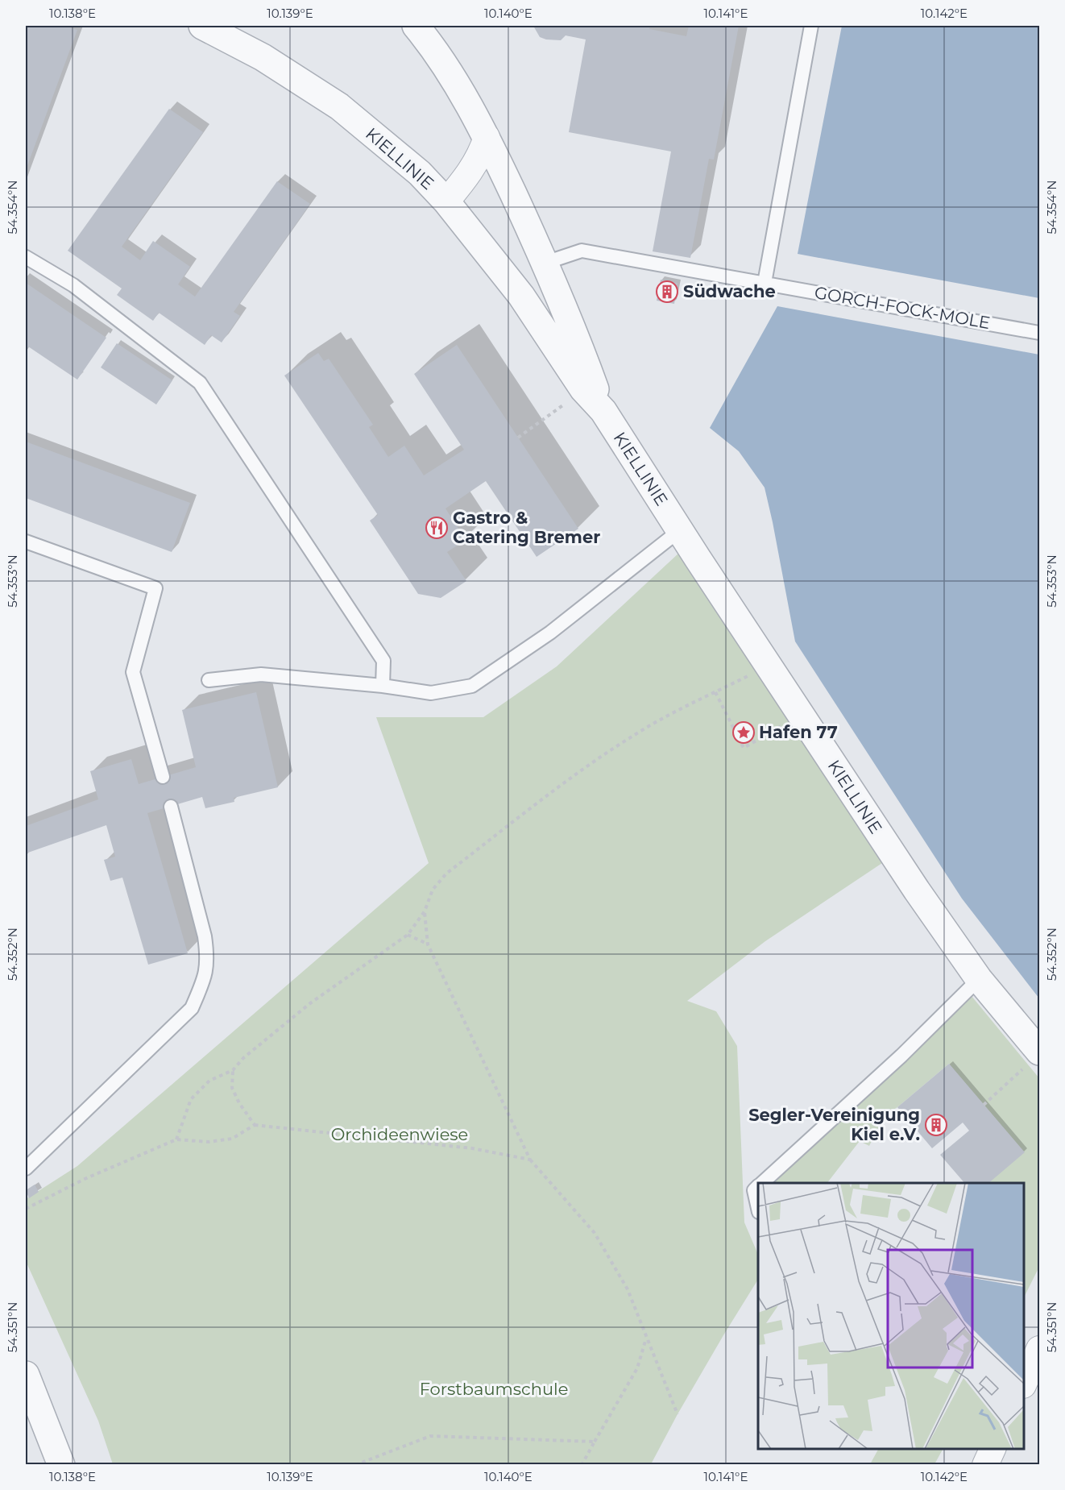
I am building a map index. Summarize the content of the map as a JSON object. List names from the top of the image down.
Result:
{
  "streets": {
    "street": ["KIELLINIE"],
    "lane": ["GORCH-FOCK-MOLE"]
  },
  "crossings": [
    ["KIELLINIE", "GORCH-FOCK-MOLE"]
  ],
  "parks": ["Orchideenwiese", "Forstbaumschule"],
  "places": {
    "building": ["Südwache", "Segler-Vereinigung Kiel e.V."],
    "restaurant": ["Gastro & Catering Bremer"],
    "place": ["Hafen 77"]
  },
  "coordinates": [
    "10.138°E",
    "10.139°E",
    "10.140°E",
    "10.141°E",
    "10.142°E",
    "54.354°N",
    "54.353°N",
    "54.352°N",
    "54.351°N"
  ]
}
